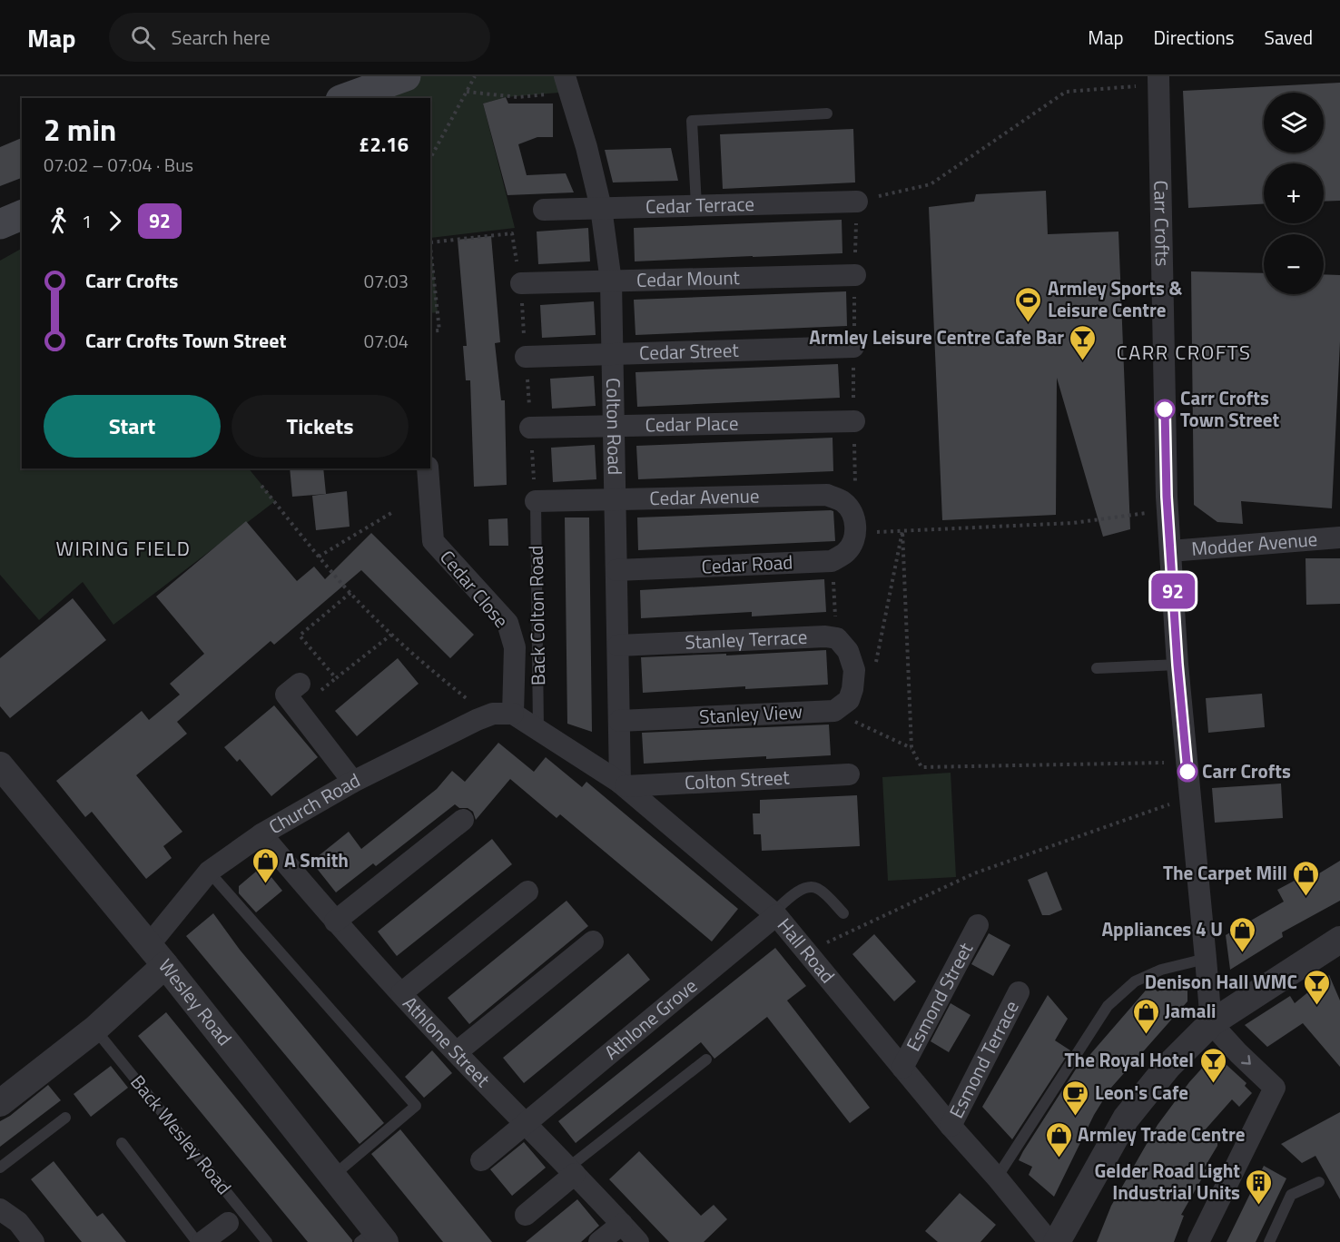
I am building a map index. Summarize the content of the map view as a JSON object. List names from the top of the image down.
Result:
{
  "streets": {
    "street": [
      "Cedar Terrace",
      "Carr Crofts",
      "Cedar Mount",
      "Cedar Street",
      "Cedar Place",
      "Colton Road",
      "Cedar Avenue",
      "Modder Avenue",
      "Cedar Road",
      "Cedar Close",
      "Stanley Terrace",
      "Stanley View",
      "Colton Street",
      "Church Road",
      "Hall Road",
      "Esmond Street",
      "Wesley Road",
      "Athlone Grove",
      "Athlone Street",
      "Esmond Terrace"
    ],
    "lane": ["Back Colton Road", "Back Wesley Road"]
  },
  "crossings": [
    ["Cedar Terrace", "Colton Road"],
    ["Carr Crofts", "Modder Avenue"],
    ["Cedar Mount", "Colton Road"],
    ["Cedar Street", "Colton Road"],
    ["Cedar Place", "Colton Road"],
    ["Colton Road", "Cedar Avenue"],
    ["Colton Road", "Cedar Road"],
    ["Colton Road", "Stanley Terrace"],
    ["Colton Road", "Stanley View"],
    ["Colton Road", "Colton Street"],
    ["Colton Road", "Hall Road"],
    ["Cedar Avenue", "Back Colton Road"],
    ["Cedar Close", "Church Road"],
    ["Cedar Close", "Hall Road"],
    ["Back Colton Road", "Hall Road"],
    ["Colton Street", "Hall Road"],
    ["Church Road", "Hall Road"],
    ["Church Road", "Wesley Road"],
    ["Church Road", "Athlone Street"],
    ["Church Road", "Back Wesley Road"],
    ["Hall Road", "Esmond Street"],
    ["Hall Road", "Athlone Grove"],
    ["Hall Road", "Esmond Terrace"],
    ["Athlone Grove", "Athlone Street"]
  ],
  "districts": ["CARR CROFTS", "WIRING FIELD"],
  "places": {
    "sports": ["Armley Sports & Leisure Centre"],
    "bar": ["Armley Leisure Centre Cafe Bar", "Denison Hall WMC", "The Royal Hotel"],
    "other": ["Carr Crofts Town Street", "Carr Crofts"],
    "shop": [
      "A Smith",
      "The Carpet Mill",
      "Appliances 4 U",
      "Jamali",
      "Armley Trade Centre"
    ],
    "cafe": ["Leon's Cafe"],
    "building": ["Gelder Road Light Industrial Units"]
  },
  "lines": ["bus line 92"],
  "page": {
    "header": "Map",
    "search": "Search here",
    "nav": ["Map", "Directions", "Saved"],
    "on_map": "92",
    "map_buttons": ["+", "−"],
    "heading": ["2 min", "07:02 – 07:04 · Bus", "£2.16"],
    "legs": ["1", "92"],
    "list": [
      {
        "name": "Carr Crofts",
        "value": "07:03"
      },
      {
        "name": "Carr Crofts Town Street",
        "value": "07:04"
      }
    ],
    "buttons": ["Start", "Tickets"]
  }
}
